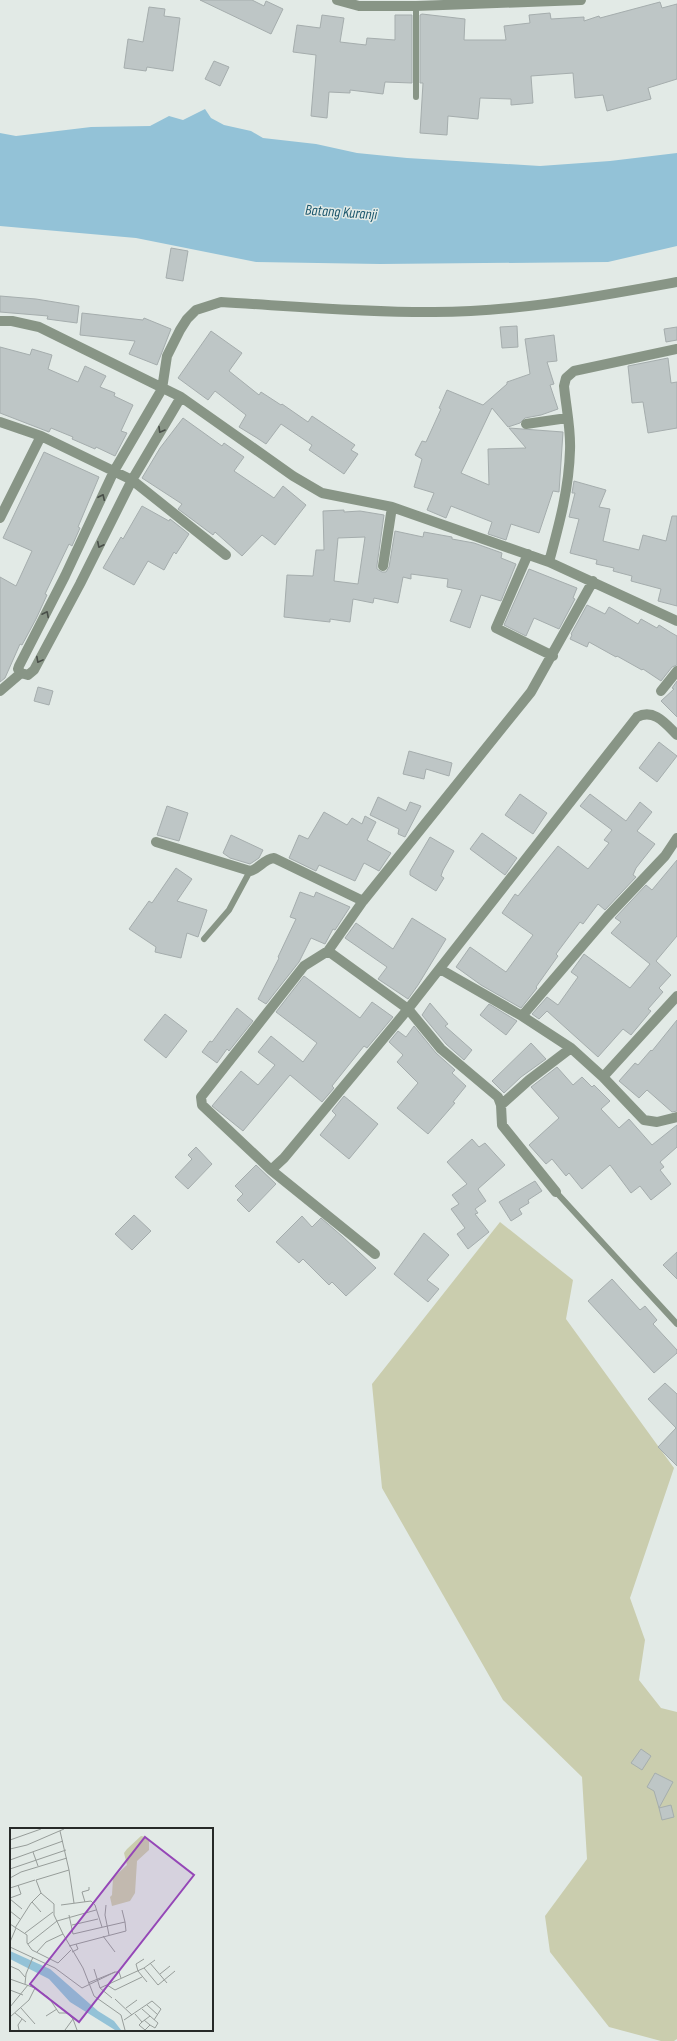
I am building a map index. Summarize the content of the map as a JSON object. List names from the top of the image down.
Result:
{
  "water": ["Batang Kuranji"]
}
